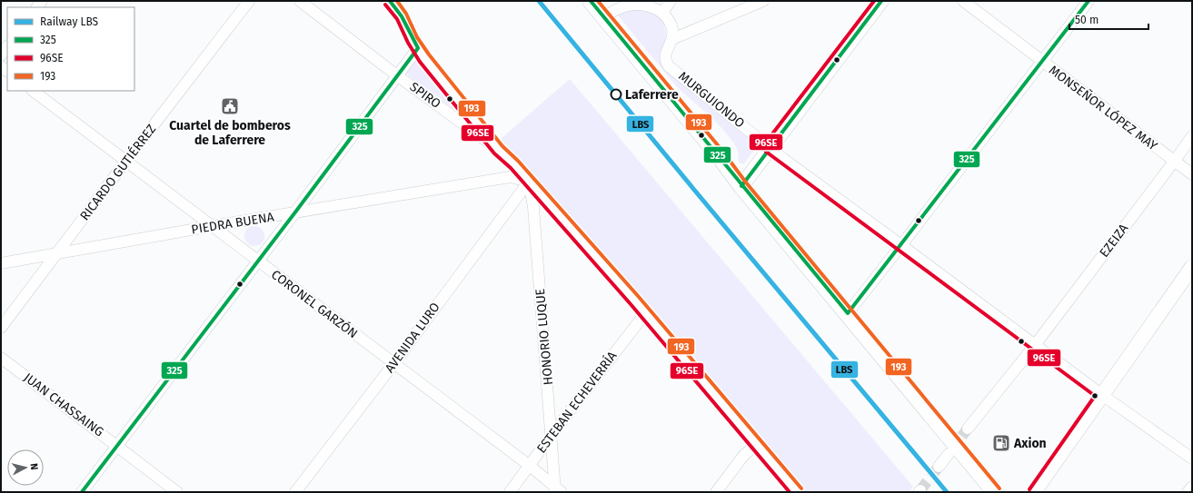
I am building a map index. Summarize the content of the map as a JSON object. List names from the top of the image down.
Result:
{
  "streets": {
    "street": [
      "SPIRO",
      "MURGUIONDO",
      "MONSEÑOR LÓPEZ MAY",
      "RICARDO GUTIÉRREZ",
      "PIEDRA BUENA",
      "EZEIZA",
      "CORONEL GARZÓN",
      "HONORIO LUQUE",
      "AVENIDA LURO",
      "ESTEBAN ECHEVERRÍA",
      "JUAN CHASSAING"
    ]
  },
  "crossings": [
    ["MURGUIONDO", "EZEIZA"],
    ["MONSEÑOR LÓPEZ MAY", "EZEIZA"],
    ["RICARDO GUTIÉRREZ", "PIEDRA BUENA"],
    ["RICARDO GUTIÉRREZ", "CORONEL GARZÓN"],
    ["PIEDRA BUENA", "CORONEL GARZÓN"],
    ["PIEDRA BUENA", "HONORIO LUQUE"],
    ["PIEDRA BUENA", "AVENIDA LURO"],
    ["CORONEL GARZÓN", "HONORIO LUQUE"],
    ["CORONEL GARZÓN", "AVENIDA LURO"],
    ["CORONEL GARZÓN", "ESTEBAN ECHEVERRÍA"],
    ["HONORIO LUQUE", "AVENIDA LURO"],
    ["HONORIO LUQUE", "ESTEBAN ECHEVERRÍA"]
  ],
  "places": {
    "other": ["Laferrere"],
    "public building": ["Cuartel de bomberos de Laferrere"],
    "fuel station": ["Axion"]
  },
  "lines": [
    "rail line LBS",
    "transit line 325",
    "transit line 96SE",
    "transit line 193"
  ],
  "legend": [
    "Railway LBS",
    "325",
    "96SE",
    "193"
  ],
  "scale_bar": "50 m",
  "north": "right"
}
